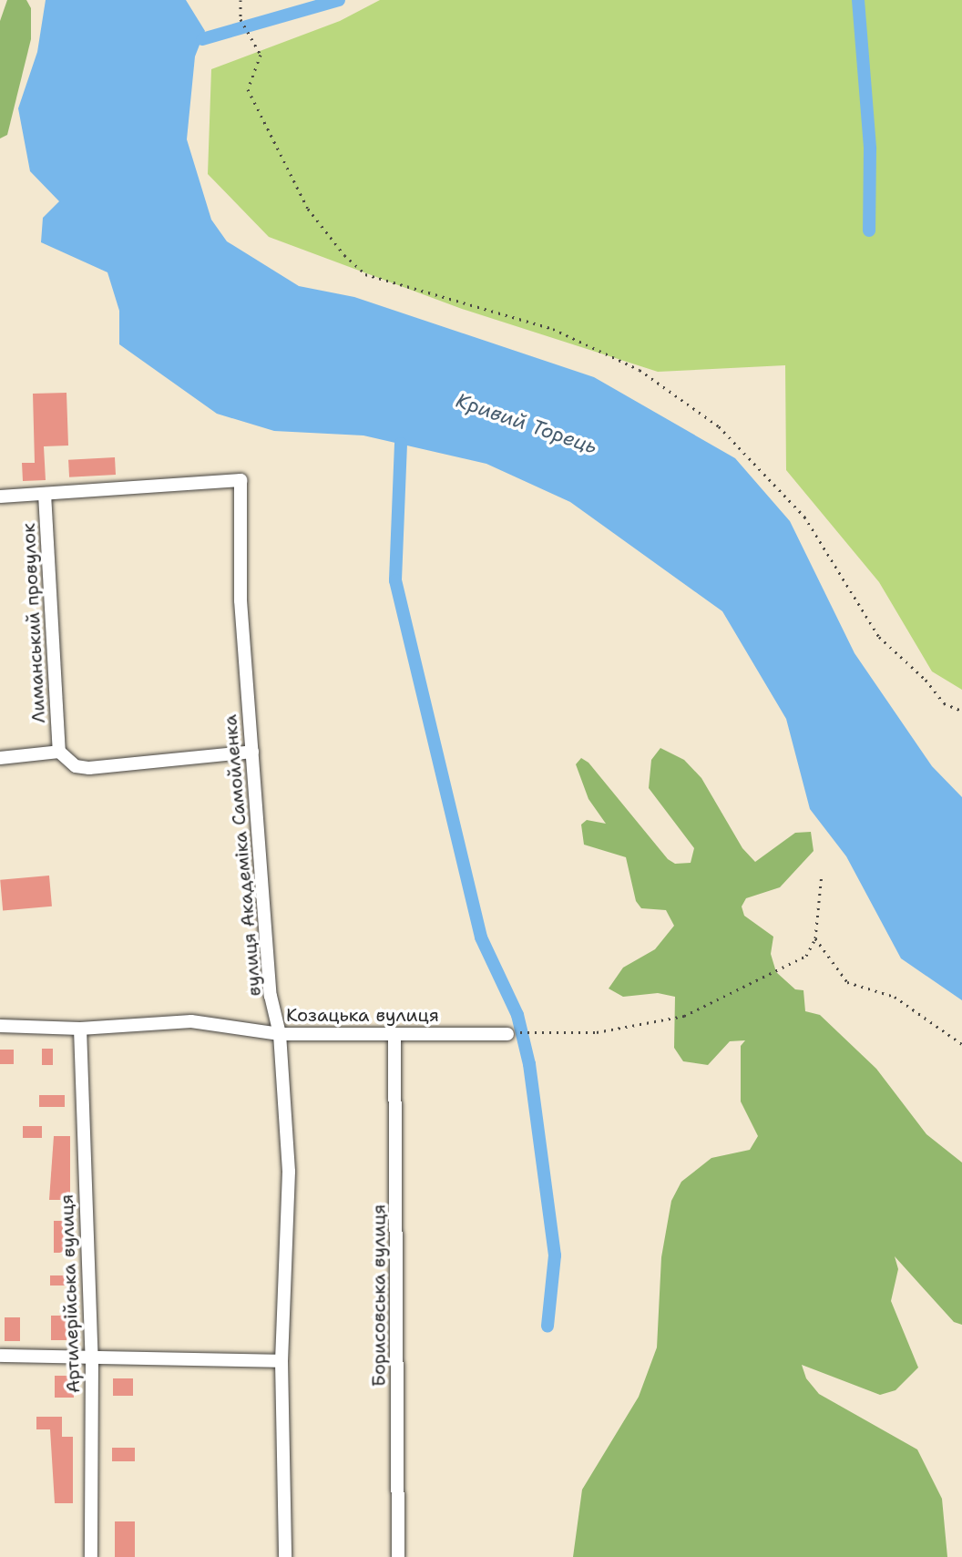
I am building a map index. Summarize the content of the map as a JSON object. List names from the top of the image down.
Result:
{
  "streets": {
    "street": [
      "Лиманський провулок",
      "вулиця Академіка Самойленка",
      "Козацька вулиця",
      "Артилерійська вулиця",
      "Борисовська вулиця"
    ]
  },
  "crossings": [
    ["Лиманський провулок", "вулиця Академіка Самойленка"],
    ["вулиця Академіка Самойленка", "Козацька вулиця"],
    ["Козацька вулиця", "Артилерійська вулиця"],
    ["Козацька вулиця", "Борисовська вулиця"]
  ],
  "water": ["Кривий Торець"]
}
